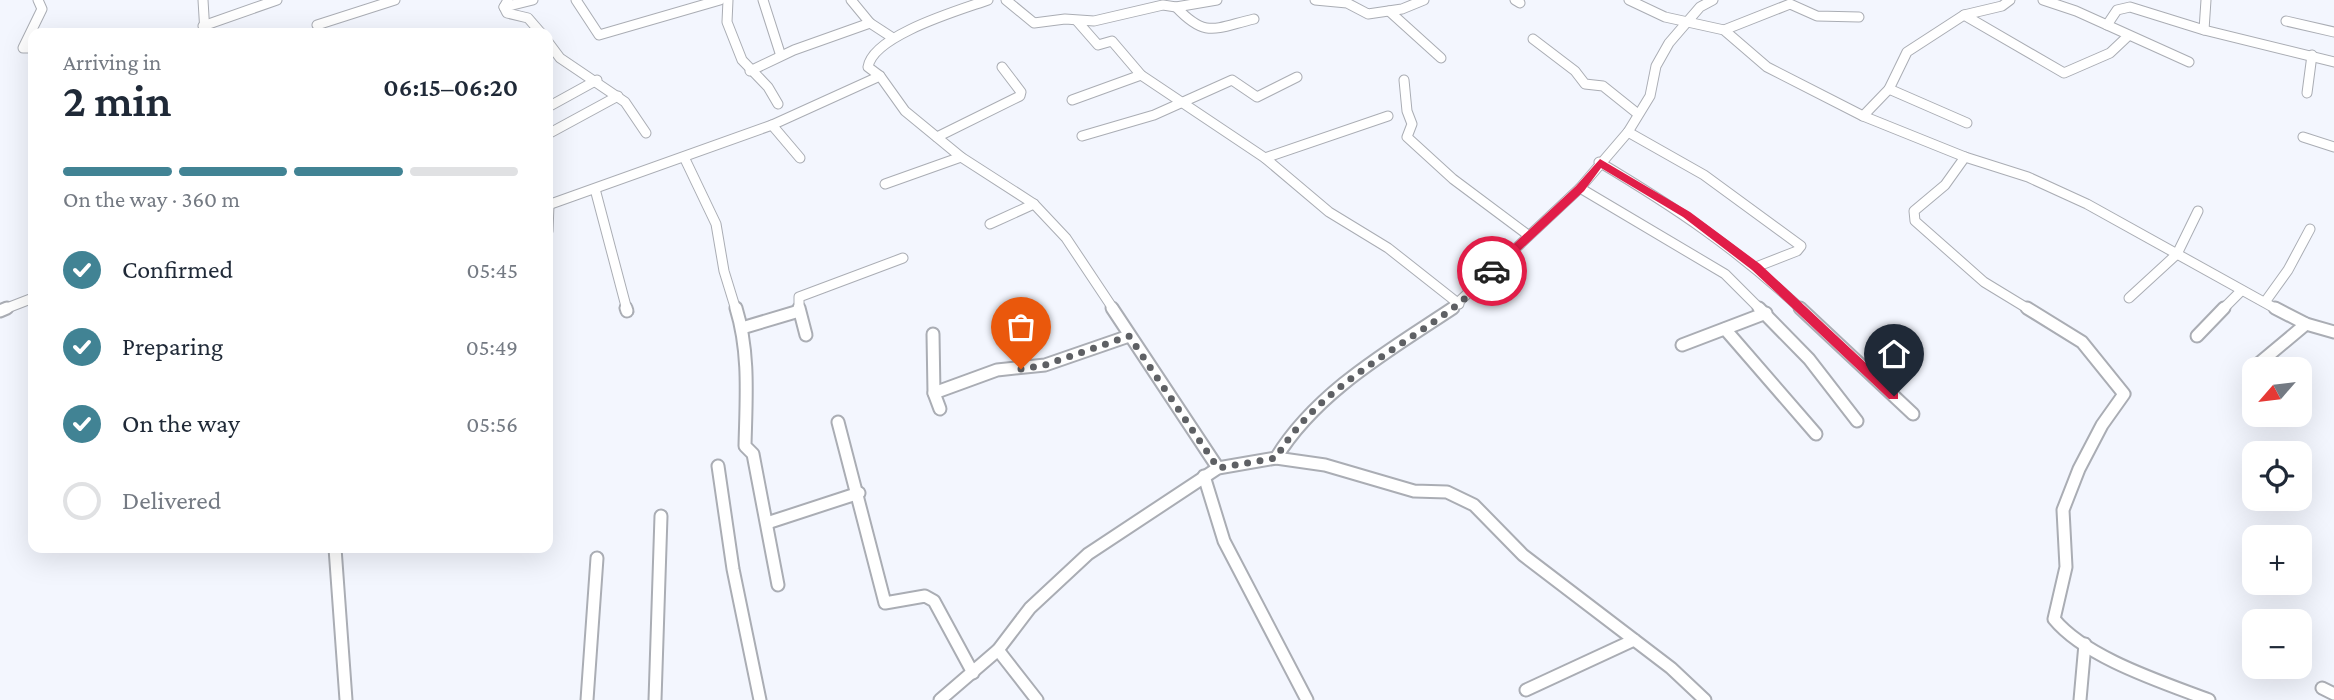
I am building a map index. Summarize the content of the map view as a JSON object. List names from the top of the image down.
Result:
{
  "north": "bottom left",
  "page": {
    "heading": ["2 min", "Arriving in", "06:15–06:20"],
    "bar": "On the way · 360 m",
    "list": [
      ["Confirmed", "05:45"],
      ["Preparing", "05:49"],
      ["On the way", "05:56"],
      "Delivered"
    ],
    "map_buttons": ["+", "−"]
  }
}
